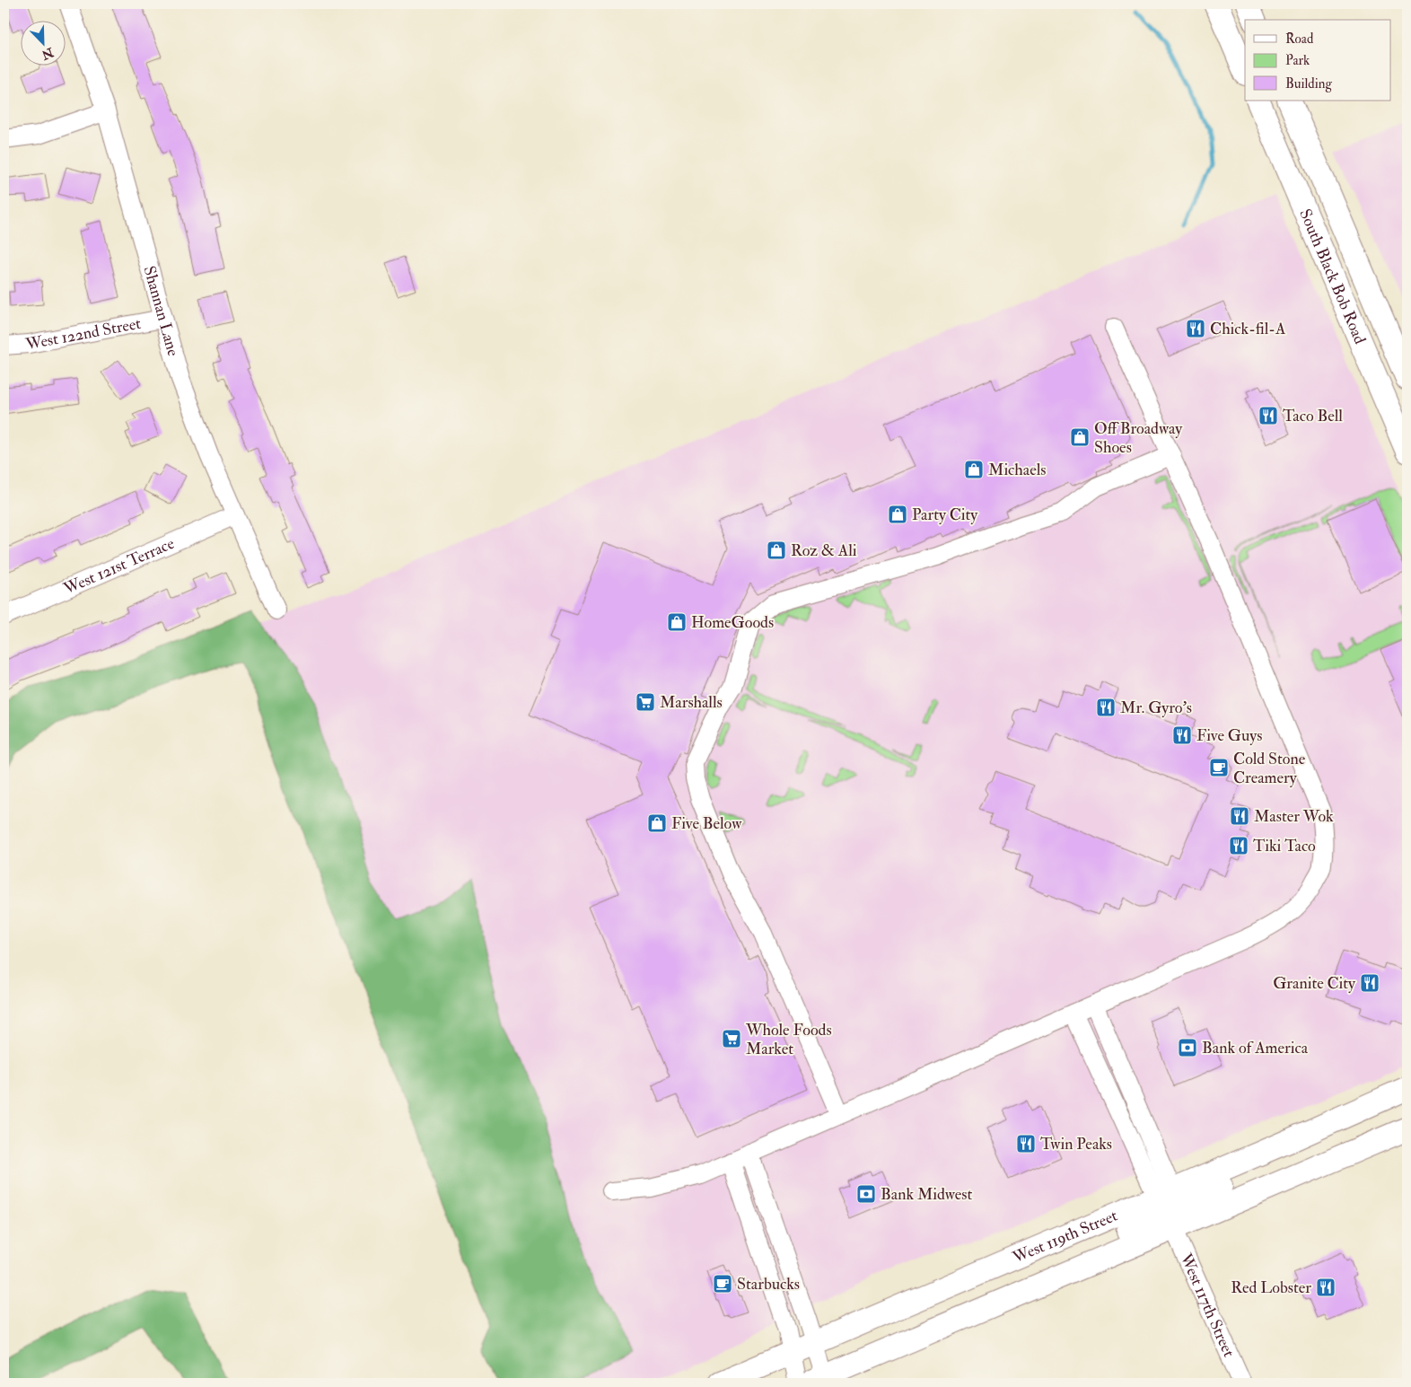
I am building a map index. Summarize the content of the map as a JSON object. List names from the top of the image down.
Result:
{
  "streets": {
    "main road": ["South Black Bob Road", "West 119th Street"],
    "street": [
      "Shannan Lane",
      "West 122nd Street",
      "West 121st Terrace",
      "West 117th Street"
    ]
  },
  "crossings": [
    ["Shannan Lane", "West 122nd Street"],
    ["Shannan Lane", "West 121st Terrace"],
    ["West 119th Street", "West 117th Street"]
  ],
  "places": {
    "restaurant": [
      "Chick-fil-A",
      "Taco Bell",
      "Mr. Gyro's",
      "Five Guys",
      "Master Wok",
      "Tiki Taco",
      "Granite City",
      "Twin Peaks",
      "Red Lobster"
    ],
    "shop": [
      "Off Broadway Shoes",
      "Michaels",
      "Party City",
      "Roz & Ali",
      "HomeGoods",
      "Five Below"
    ],
    "supermarket": ["Marshalls", "Whole Foods Market"],
    "cafe": ["Cold Stone Creamery", "Starbucks"],
    "bank": ["Bank of America", "Bank Midwest"]
  },
  "legend": ["Road", "Park", "Building"],
  "north": "bottom right"
}
